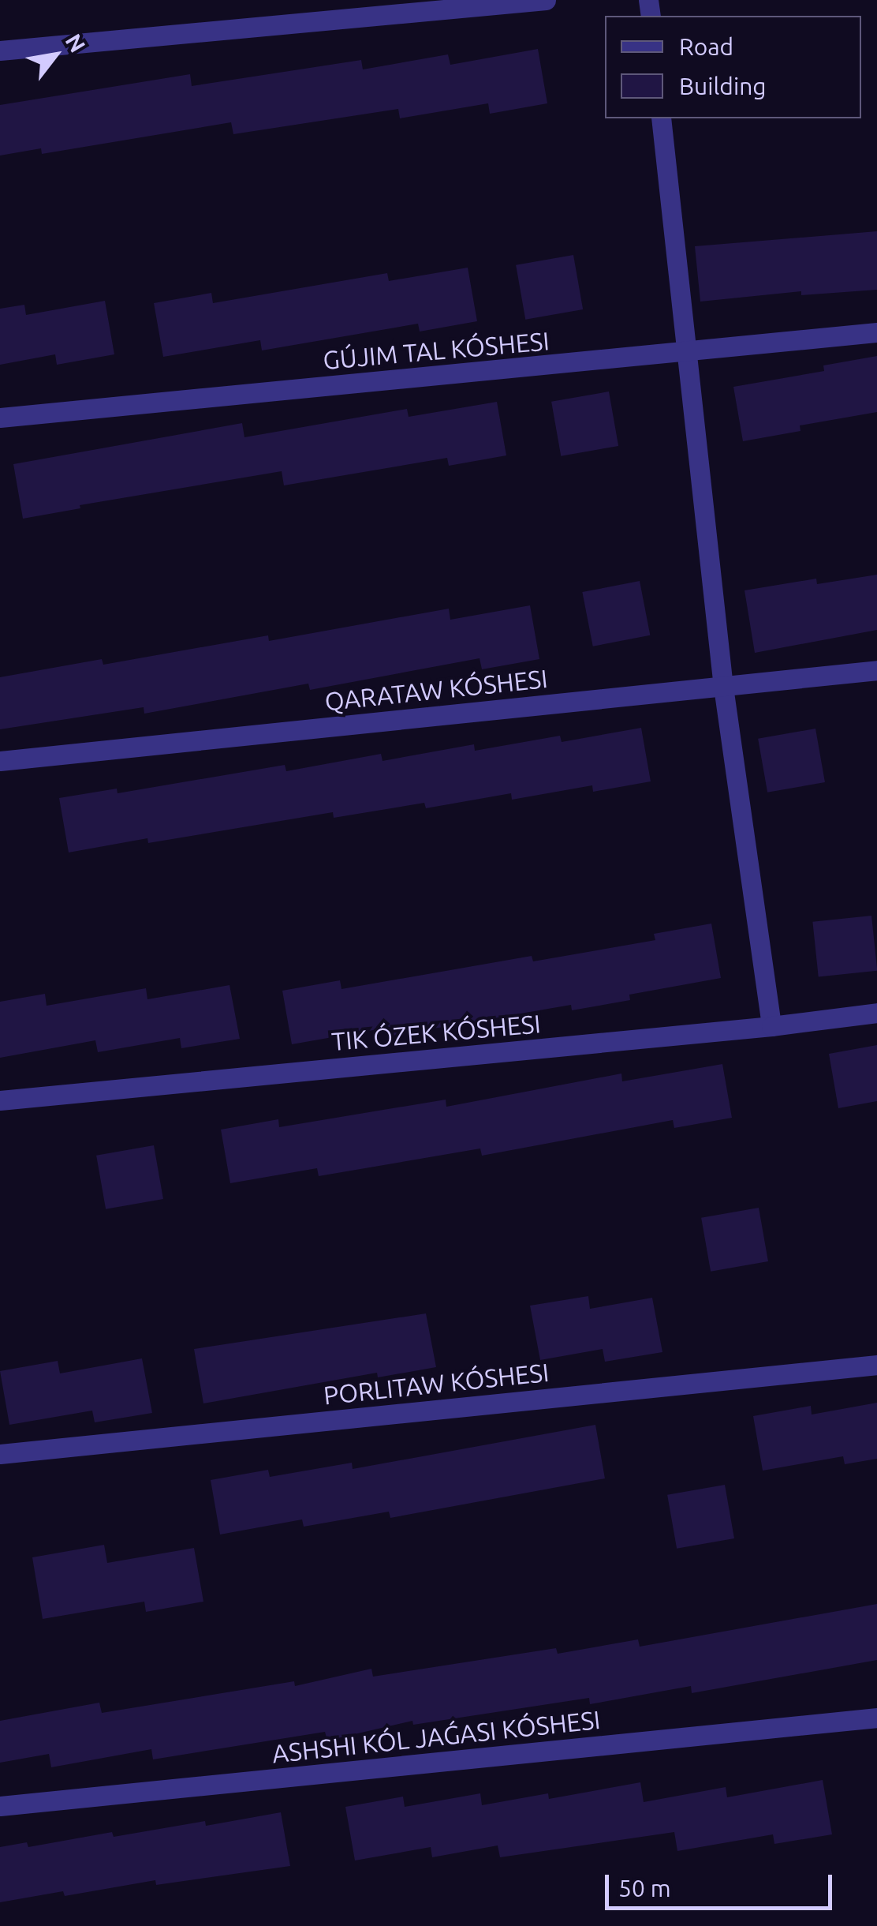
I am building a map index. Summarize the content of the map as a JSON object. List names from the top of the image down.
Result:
{
  "streets": {
    "street": ["GÚJIM TAL KÓSHESI", "QARATAW KÓSHESI", "TIK ÓZEK KÓSHESI"]
  },
  "legend": ["Road", "Building"],
  "scale_bar": "50 m",
  "north": "top right"
}
